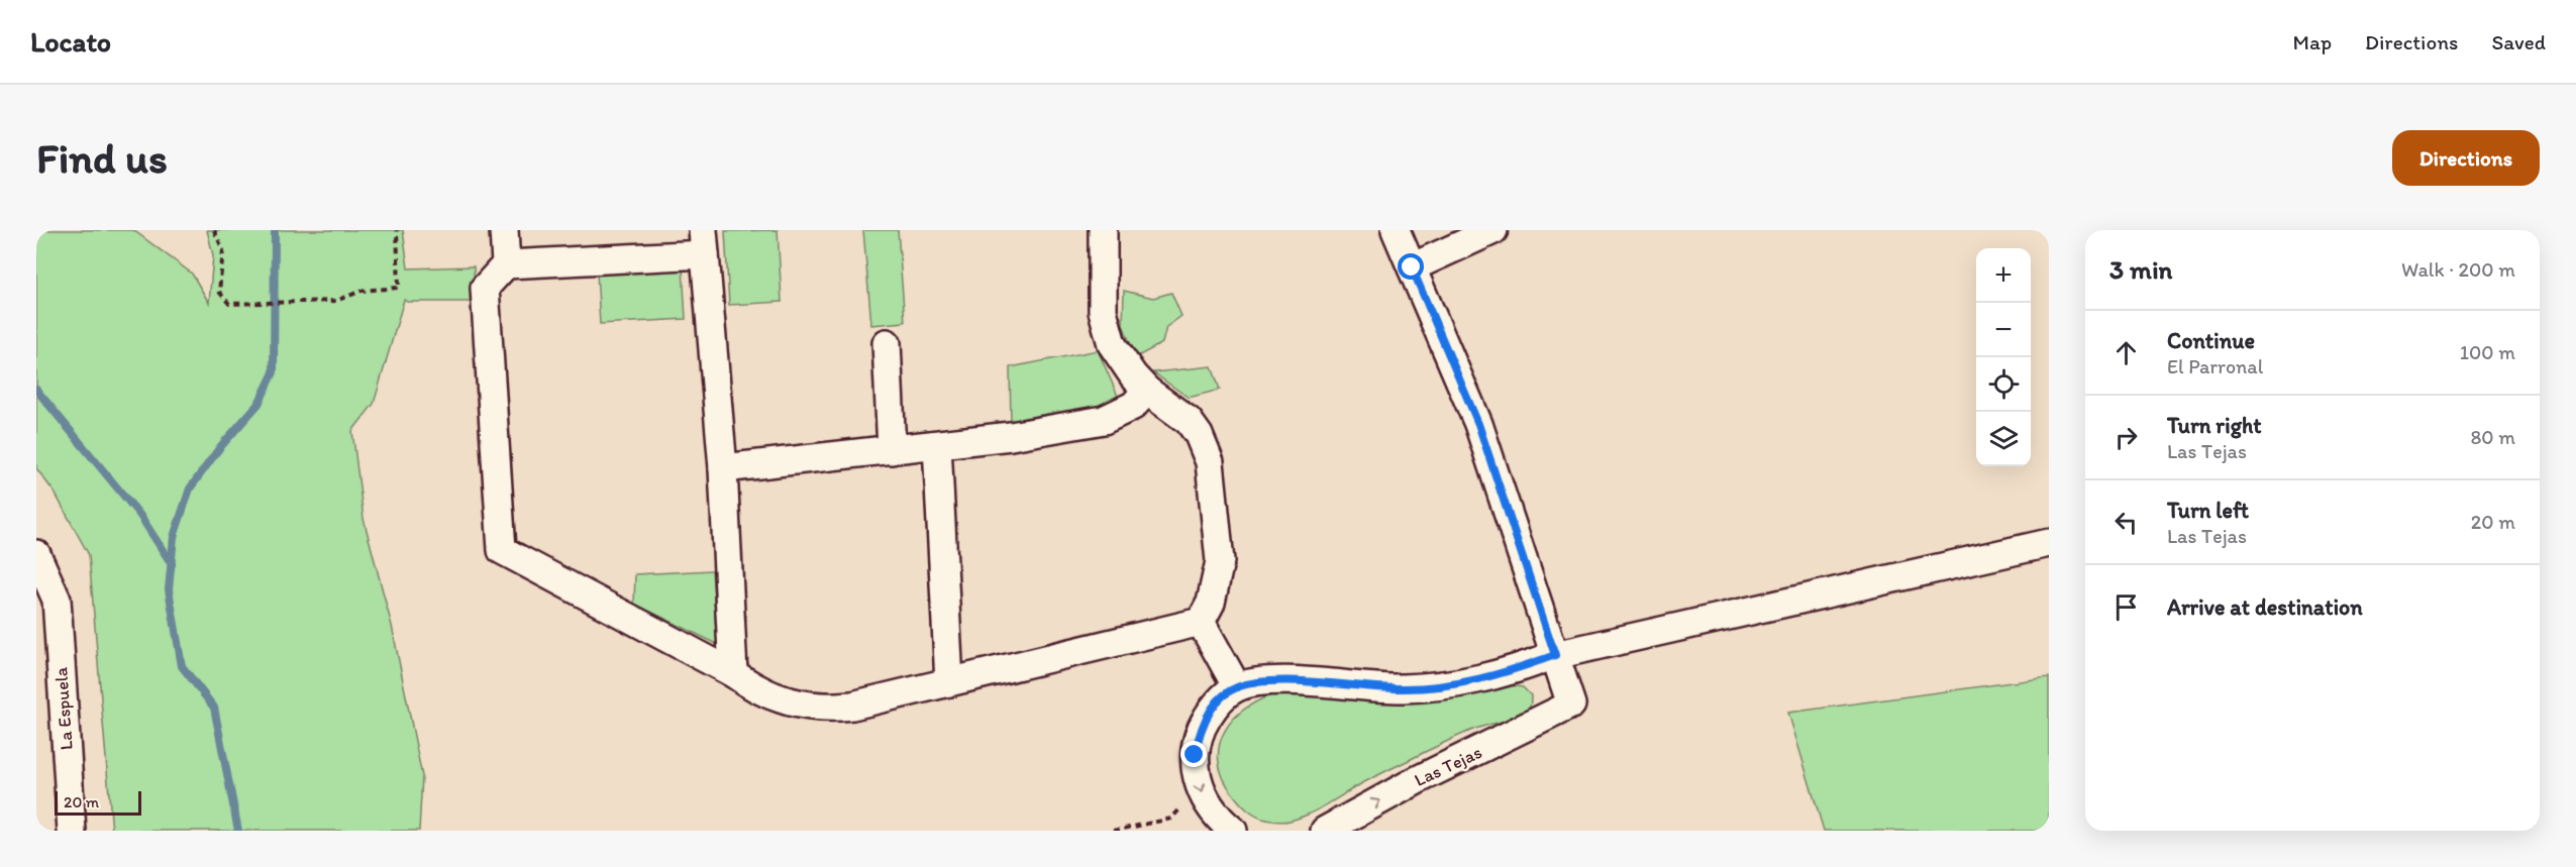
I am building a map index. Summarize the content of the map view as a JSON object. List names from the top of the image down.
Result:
{
  "streets": {
    "street": ["La Espuela", "Las Tejas"]
  },
  "scale_bar": "20 m",
  "page": {
    "header": "Locato",
    "nav": ["Map", "Directions", "Saved"],
    "buttons": "Directions",
    "title": "Find us",
    "heading": ["3 min", "Walk · 200 m"],
    "map_buttons": ["+", "−"],
    "list": [
      ["Continue", "El Parronal", "100 m"],
      ["Turn right", "Las Tejas", "80 m"],
      ["Turn left", "Las Tejas", "20 m"],
      "Arrive at destination"
    ],
    "scale": "20 m"
  }
}
